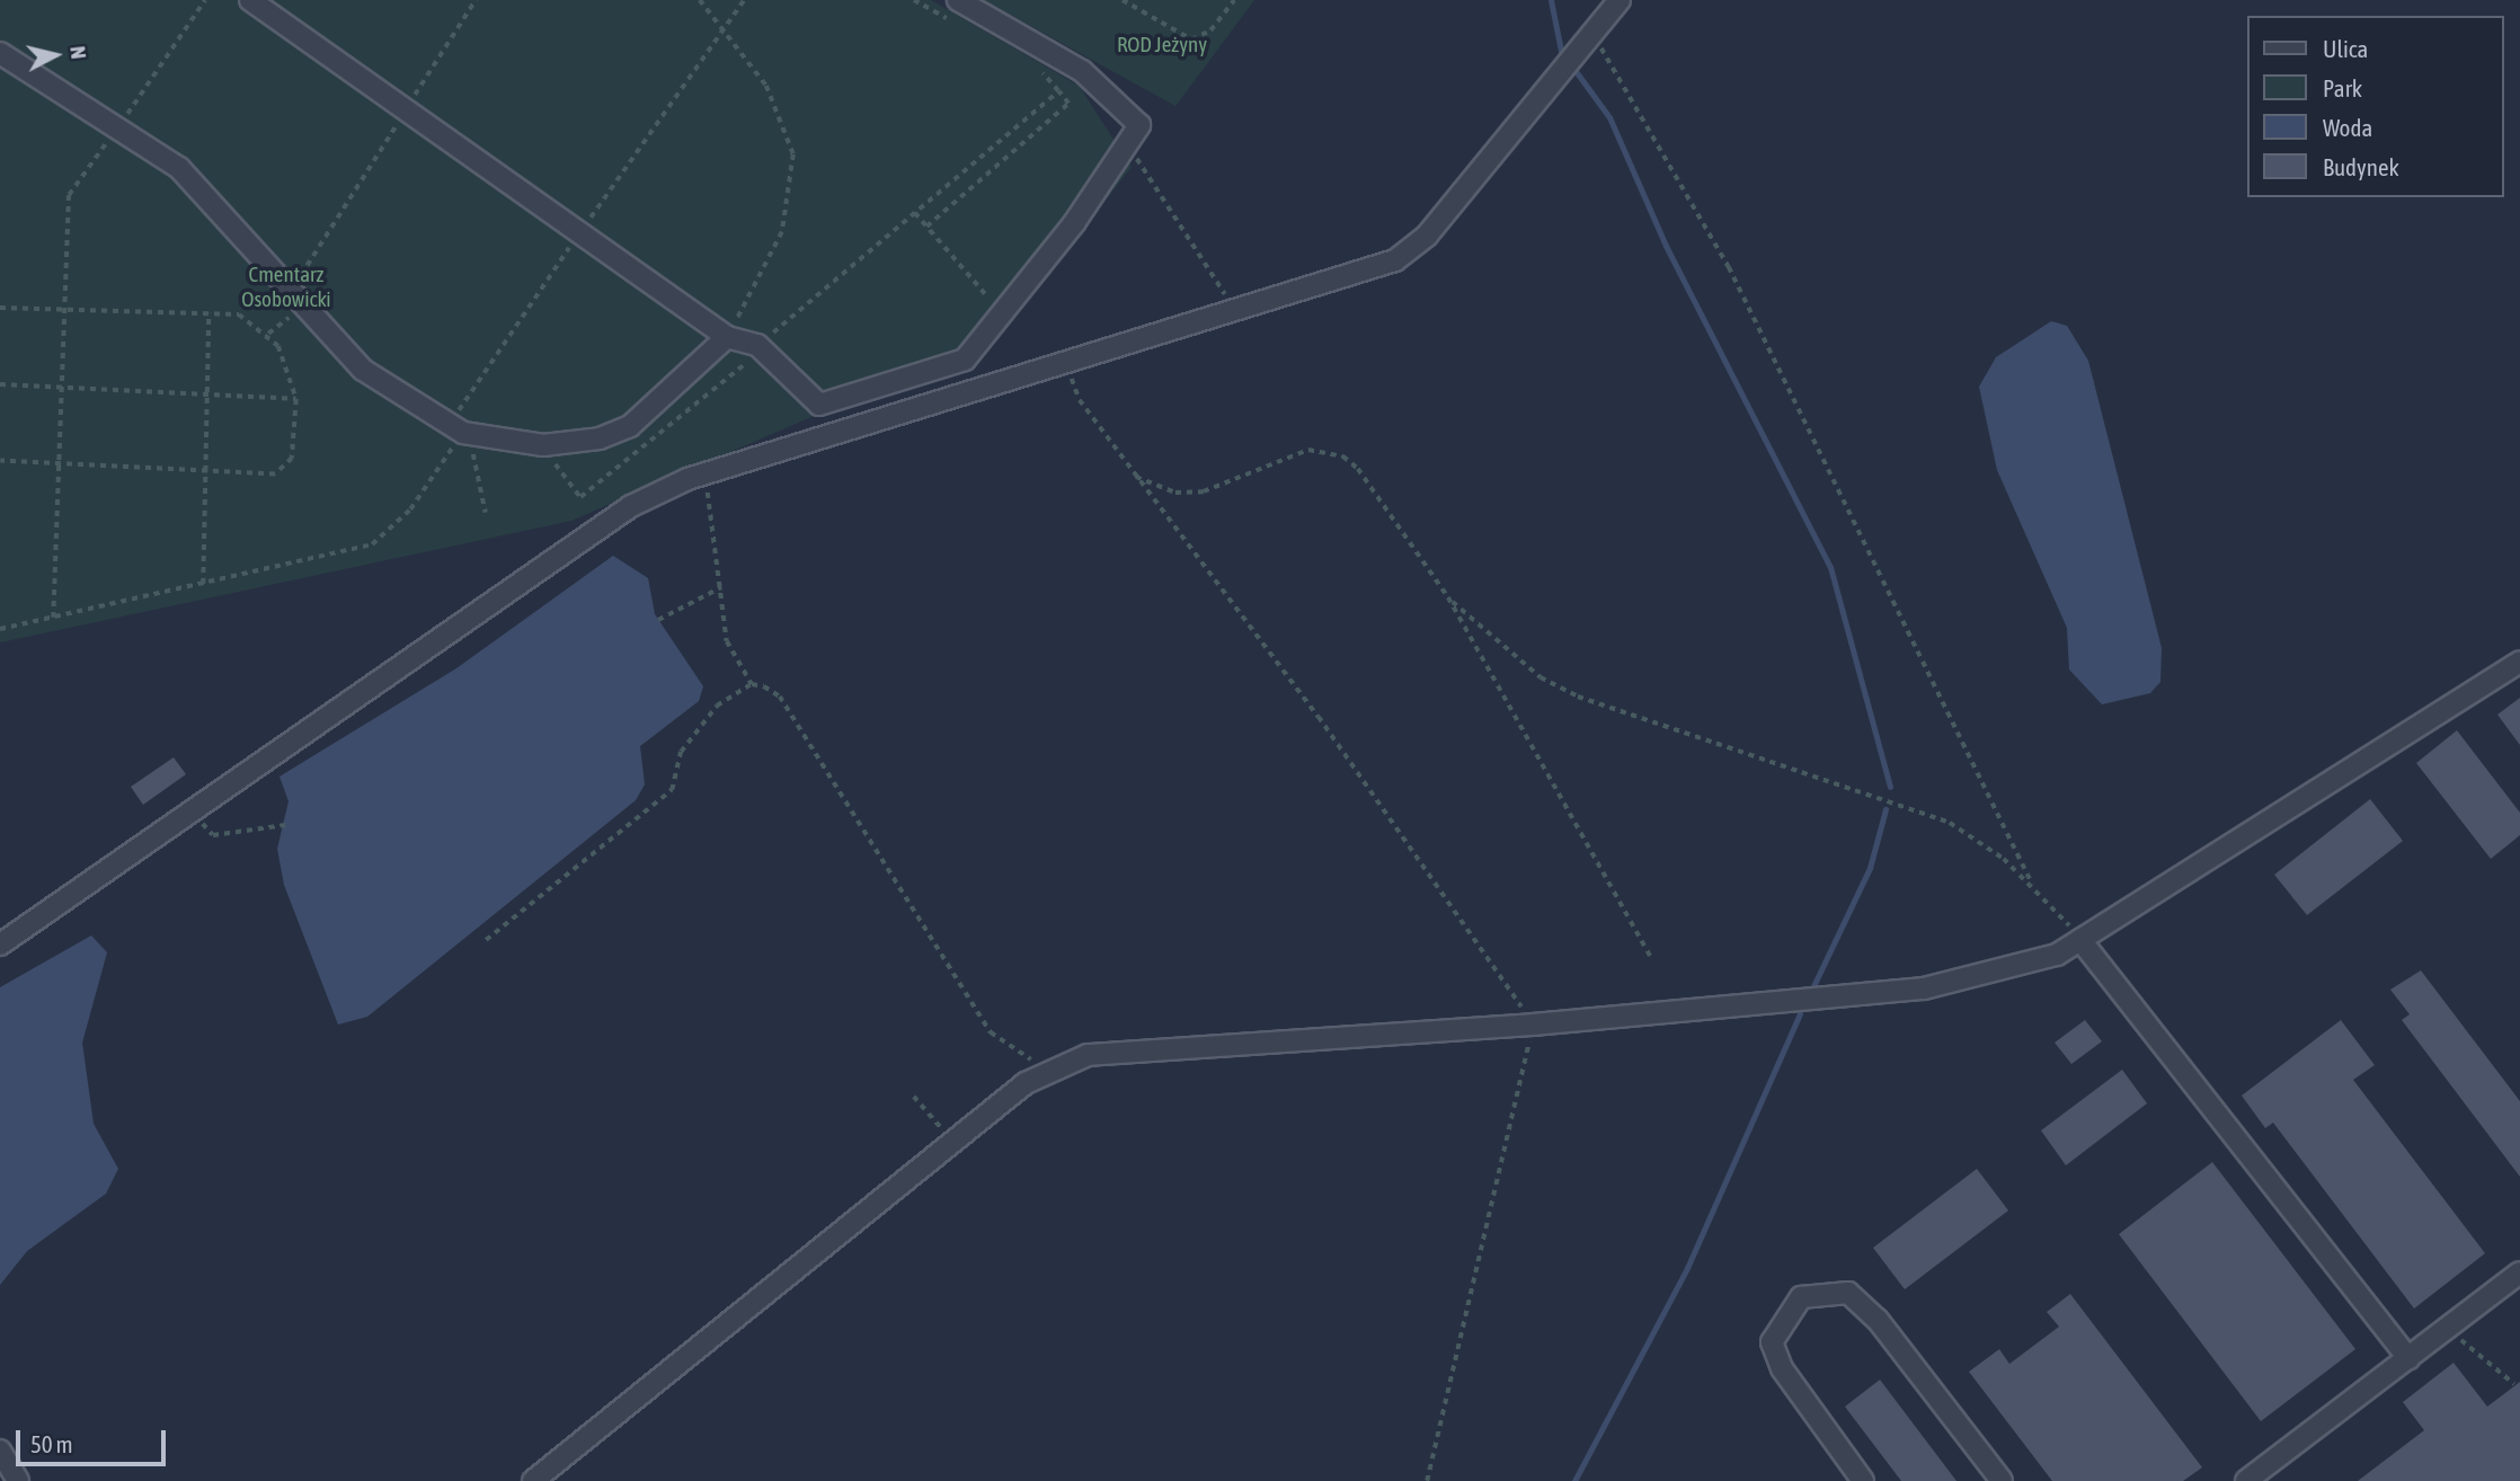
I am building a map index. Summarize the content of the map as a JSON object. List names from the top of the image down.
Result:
{
  "parks": ["ROD Jeżyny", "Cmentarz Osobowicki"],
  "legend": [
    "Ulica",
    "Park",
    "Woda",
    "Budynek"
  ],
  "scale_bar": "50 m",
  "north": "right"
}
